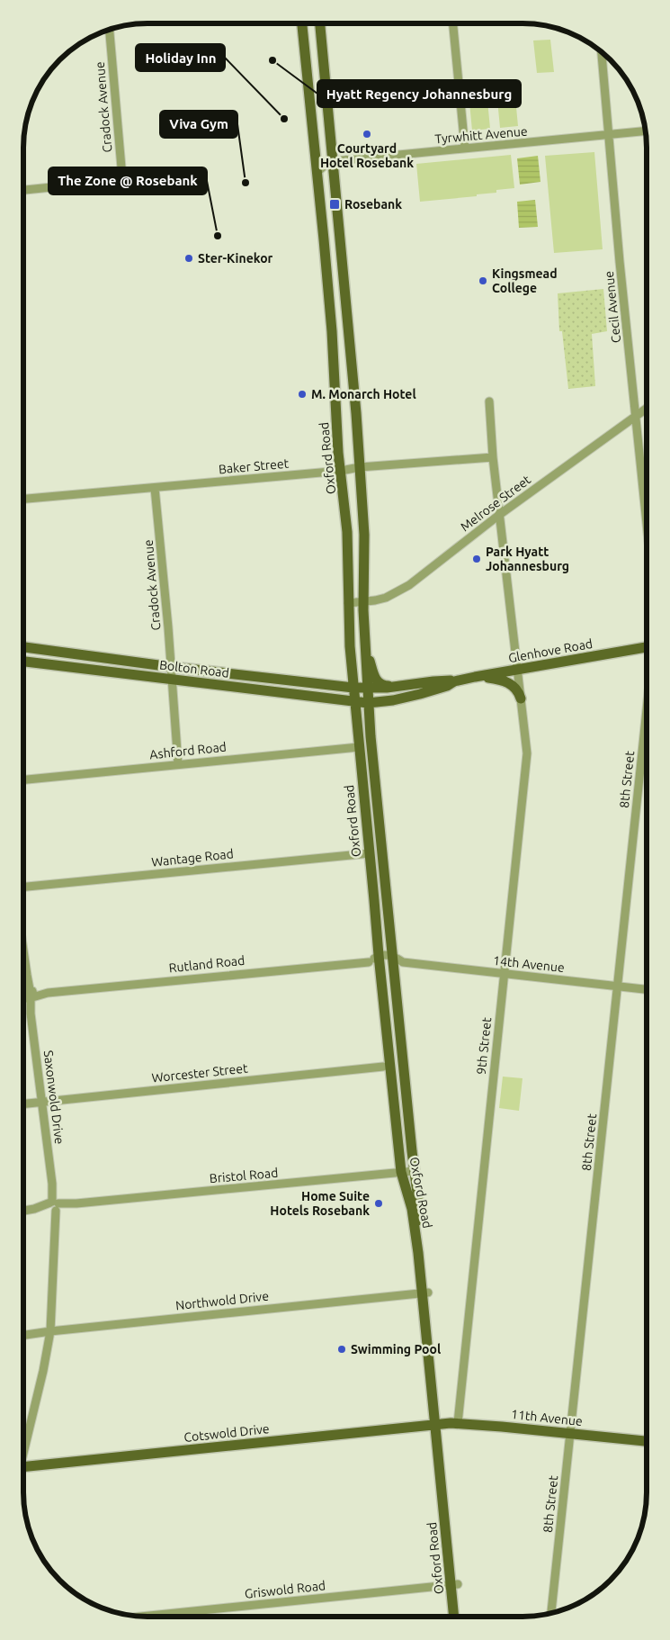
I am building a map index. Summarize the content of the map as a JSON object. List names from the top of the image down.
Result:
{
  "streets": {
    "main road": [
      "Oxford Road",
      "Glenhove Road",
      "Bolton Road",
      "11th Avenue",
      "Cotswold Drive"
    ],
    "street": [
      "Cradock Avenue",
      "Tyrwhitt Avenue",
      "Cecil Avenue",
      "Baker Street",
      "Melrose Street",
      "Ashford Road",
      "8th Street",
      "Wantage Road",
      "Rutland Road",
      "14th Avenue",
      "9th Street",
      "Worcester Street",
      "Saxonwold Drive",
      "Bristol Road",
      "Northwold Drive",
      "Griswold Road"
    ]
  },
  "crossings": [
    ["Cradock Avenue", "Baker Street"],
    ["Cradock Avenue", "Bolton Road"],
    ["Cradock Avenue", "Ashford Road"],
    ["Tyrwhitt Avenue", "Cecil Avenue"],
    ["Tyrwhitt Avenue", "Oxford Road"],
    ["Cecil Avenue", "Melrose Street"],
    ["Oxford Road", "Baker Street"],
    ["Oxford Road", "Melrose Street"],
    ["Oxford Road", "Glenhove Road"],
    ["Oxford Road", "Bolton Road"],
    ["Oxford Road", "Ashford Road"],
    ["Oxford Road", "Wantage Road"],
    ["Oxford Road", "14th Avenue"],
    ["Oxford Road", "Worcester Street"],
    ["Oxford Road", "Bristol Road"],
    ["Oxford Road", "Northwold Drive"],
    ["Oxford Road", "11th Avenue"],
    ["Oxford Road", "Cotswold Drive"],
    ["Oxford Road", "Griswold Road"],
    ["Baker Street", "9th Street"],
    ["Melrose Street", "9th Street"],
    ["Glenhove Road", "Bolton Road"],
    ["Glenhove Road", "9th Street"],
    ["8th Street", "14th Avenue"],
    ["8th Street", "11th Avenue"],
    ["Rutland Road", "Saxonwold Drive"],
    ["14th Avenue", "9th Street"],
    ["9th Street", "11th Avenue"],
    ["Worcester Street", "Saxonwold Drive"],
    ["Saxonwold Drive", "Bristol Road"],
    ["Saxonwold Drive", "Northwold Drive"],
    ["11th Avenue", "Cotswold Drive"]
  ],
  "places": {
    "other": [
      "Hyatt Regency Johannesburg",
      "Holiday Inn",
      "Courtyard Hotel Rosebank",
      "Viva Gym",
      "The Zone @ Rosebank",
      "Ster-Kinekor",
      "Kingsmead College",
      "M. Monarch Hotel",
      "Park Hyatt Johannesburg",
      "Home Suite Hotels Rosebank",
      "Swimming Pool"
    ],
    "transit": ["Rosebank"]
  }
}
